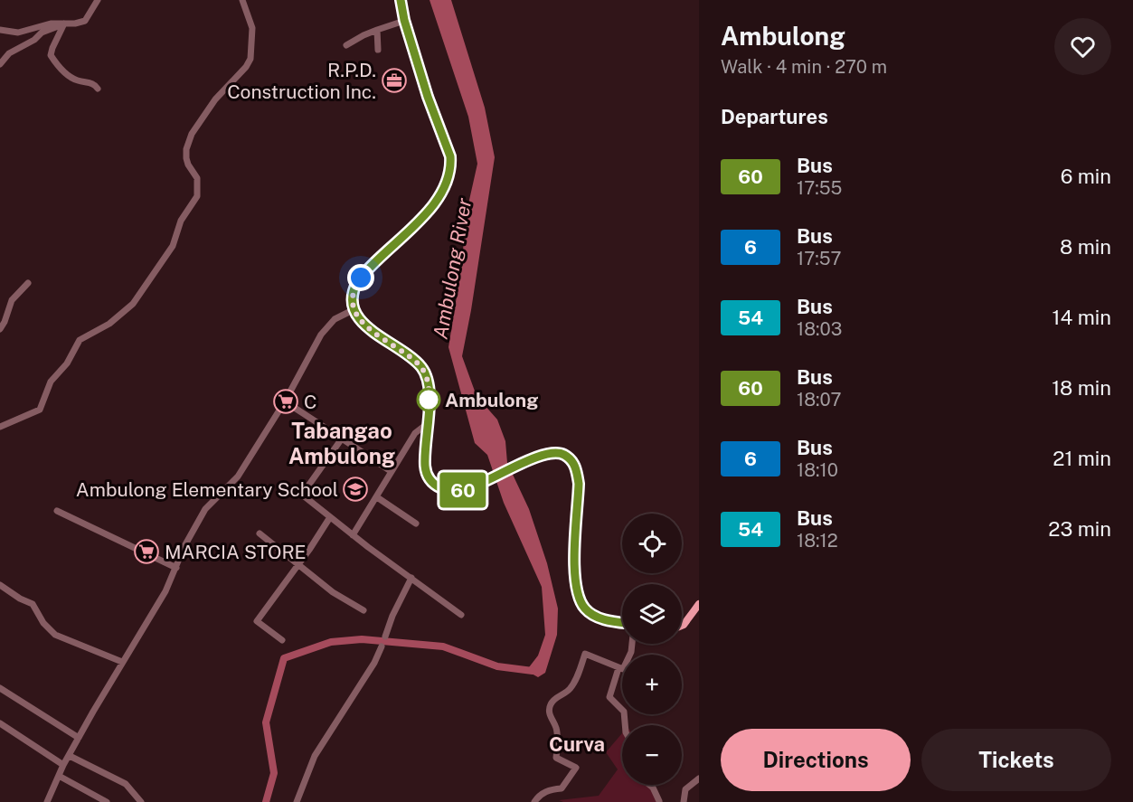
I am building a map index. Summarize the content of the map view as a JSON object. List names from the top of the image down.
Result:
{
  "districts": ["Tabangao Ambulong", "Curva"],
  "water": ["Ambulong River"],
  "places": {
    "office": ["R.P.D. Construction Inc."],
    "other": ["Ambulong"],
    "supermarket": ["C", "MARCIA STORE"],
    "school or university": ["Ambulong Elementary School"]
  },
  "lines": ["bus line 60"],
  "page": {
    "on_map": "60",
    "heading": [
      ["Ambulong", "Walk · 4 min · 270 m"],
      "Departures"
    ],
    "list": [
      {
        "mark": "60",
        "name": "Bus",
        "note": "17:55",
        "value": "6 min"
      },
      {
        "mark": "6",
        "name": "Bus",
        "note": "17:57",
        "value": "8 min"
      },
      {
        "mark": "54",
        "name": "Bus",
        "note": "18:03",
        "value": "14 min"
      },
      {
        "mark": "60",
        "name": "Bus",
        "note": "18:07",
        "value": "18 min"
      },
      {
        "mark": "6",
        "name": "Bus",
        "note": "18:10",
        "value": "21 min"
      },
      {
        "mark": "54",
        "name": "Bus",
        "note": "18:12",
        "value": "23 min"
      }
    ],
    "map_buttons": ["+", "−"],
    "buttons": ["Directions", "Tickets"]
  }
}
